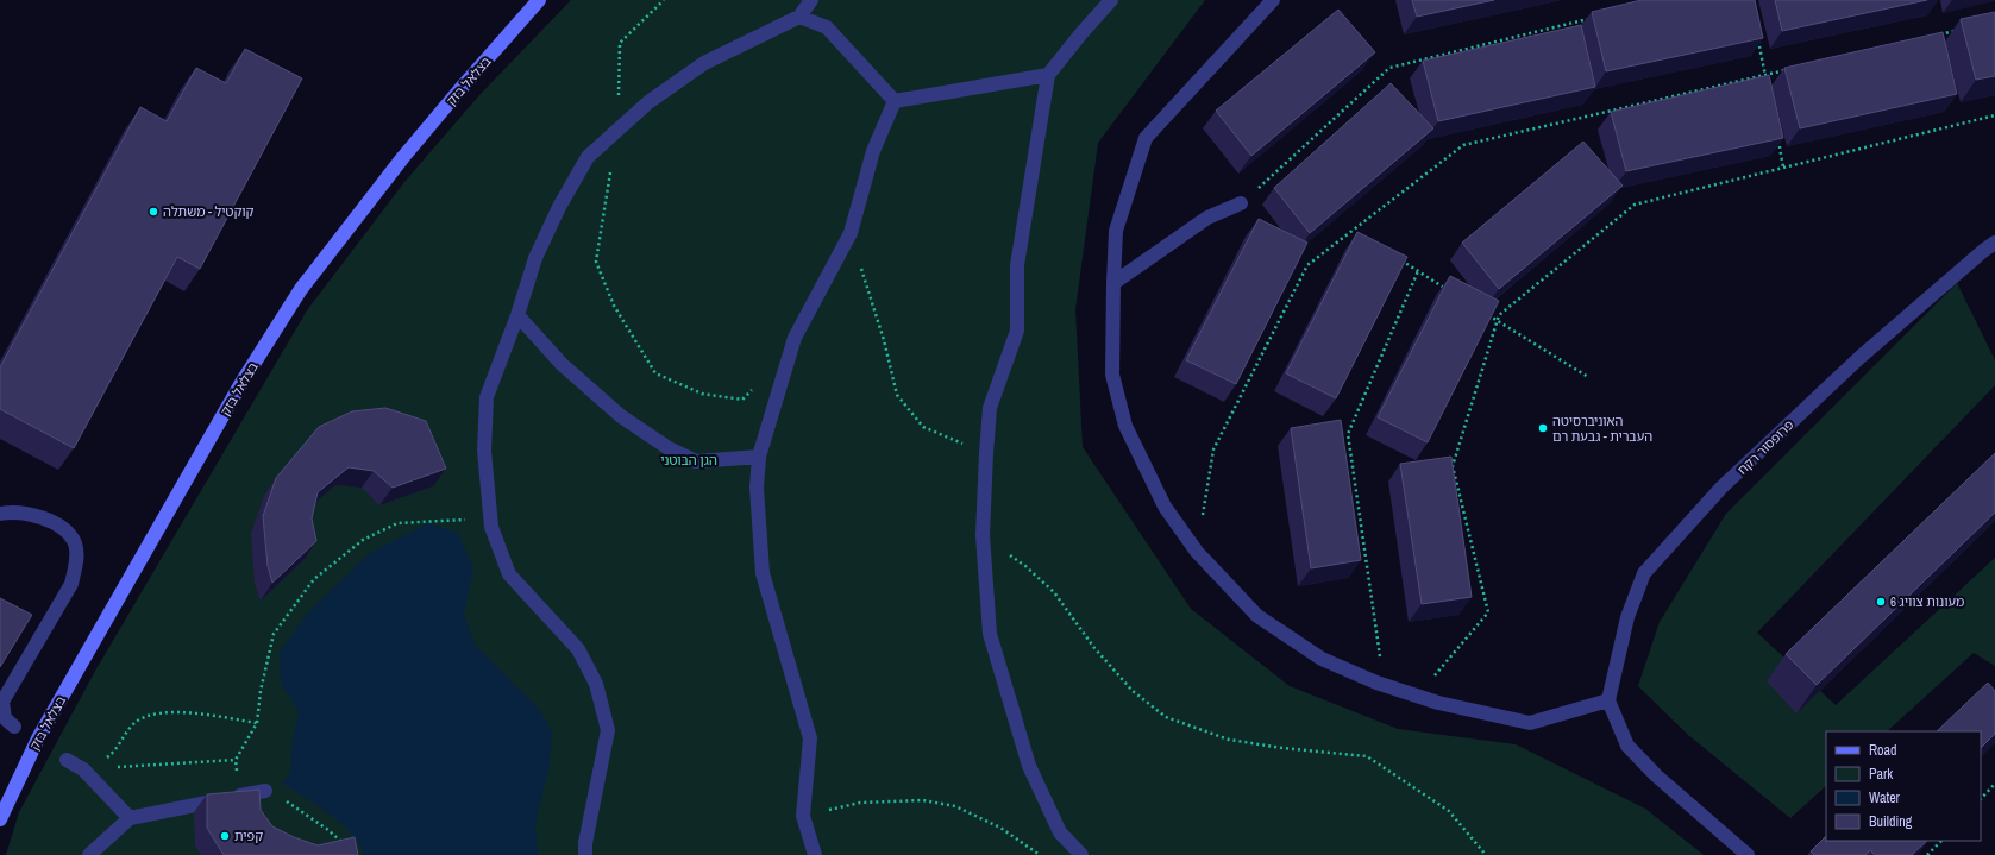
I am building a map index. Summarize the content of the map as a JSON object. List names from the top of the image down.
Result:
{
  "streets": {
    "street": ["בצלאל בזק"],
    "lane": ["פרופסור רקח"]
  },
  "parks": ["הגן הבוטני"],
  "places": [
    "קוקטיל - משתלה",
    "האוניברסיטה העברית - גבעת רם",
    "מעונות צוויג 6",
    "קפית"
  ],
  "legend": [
    "Road",
    "Park",
    "Water",
    "Building"
  ]
}
